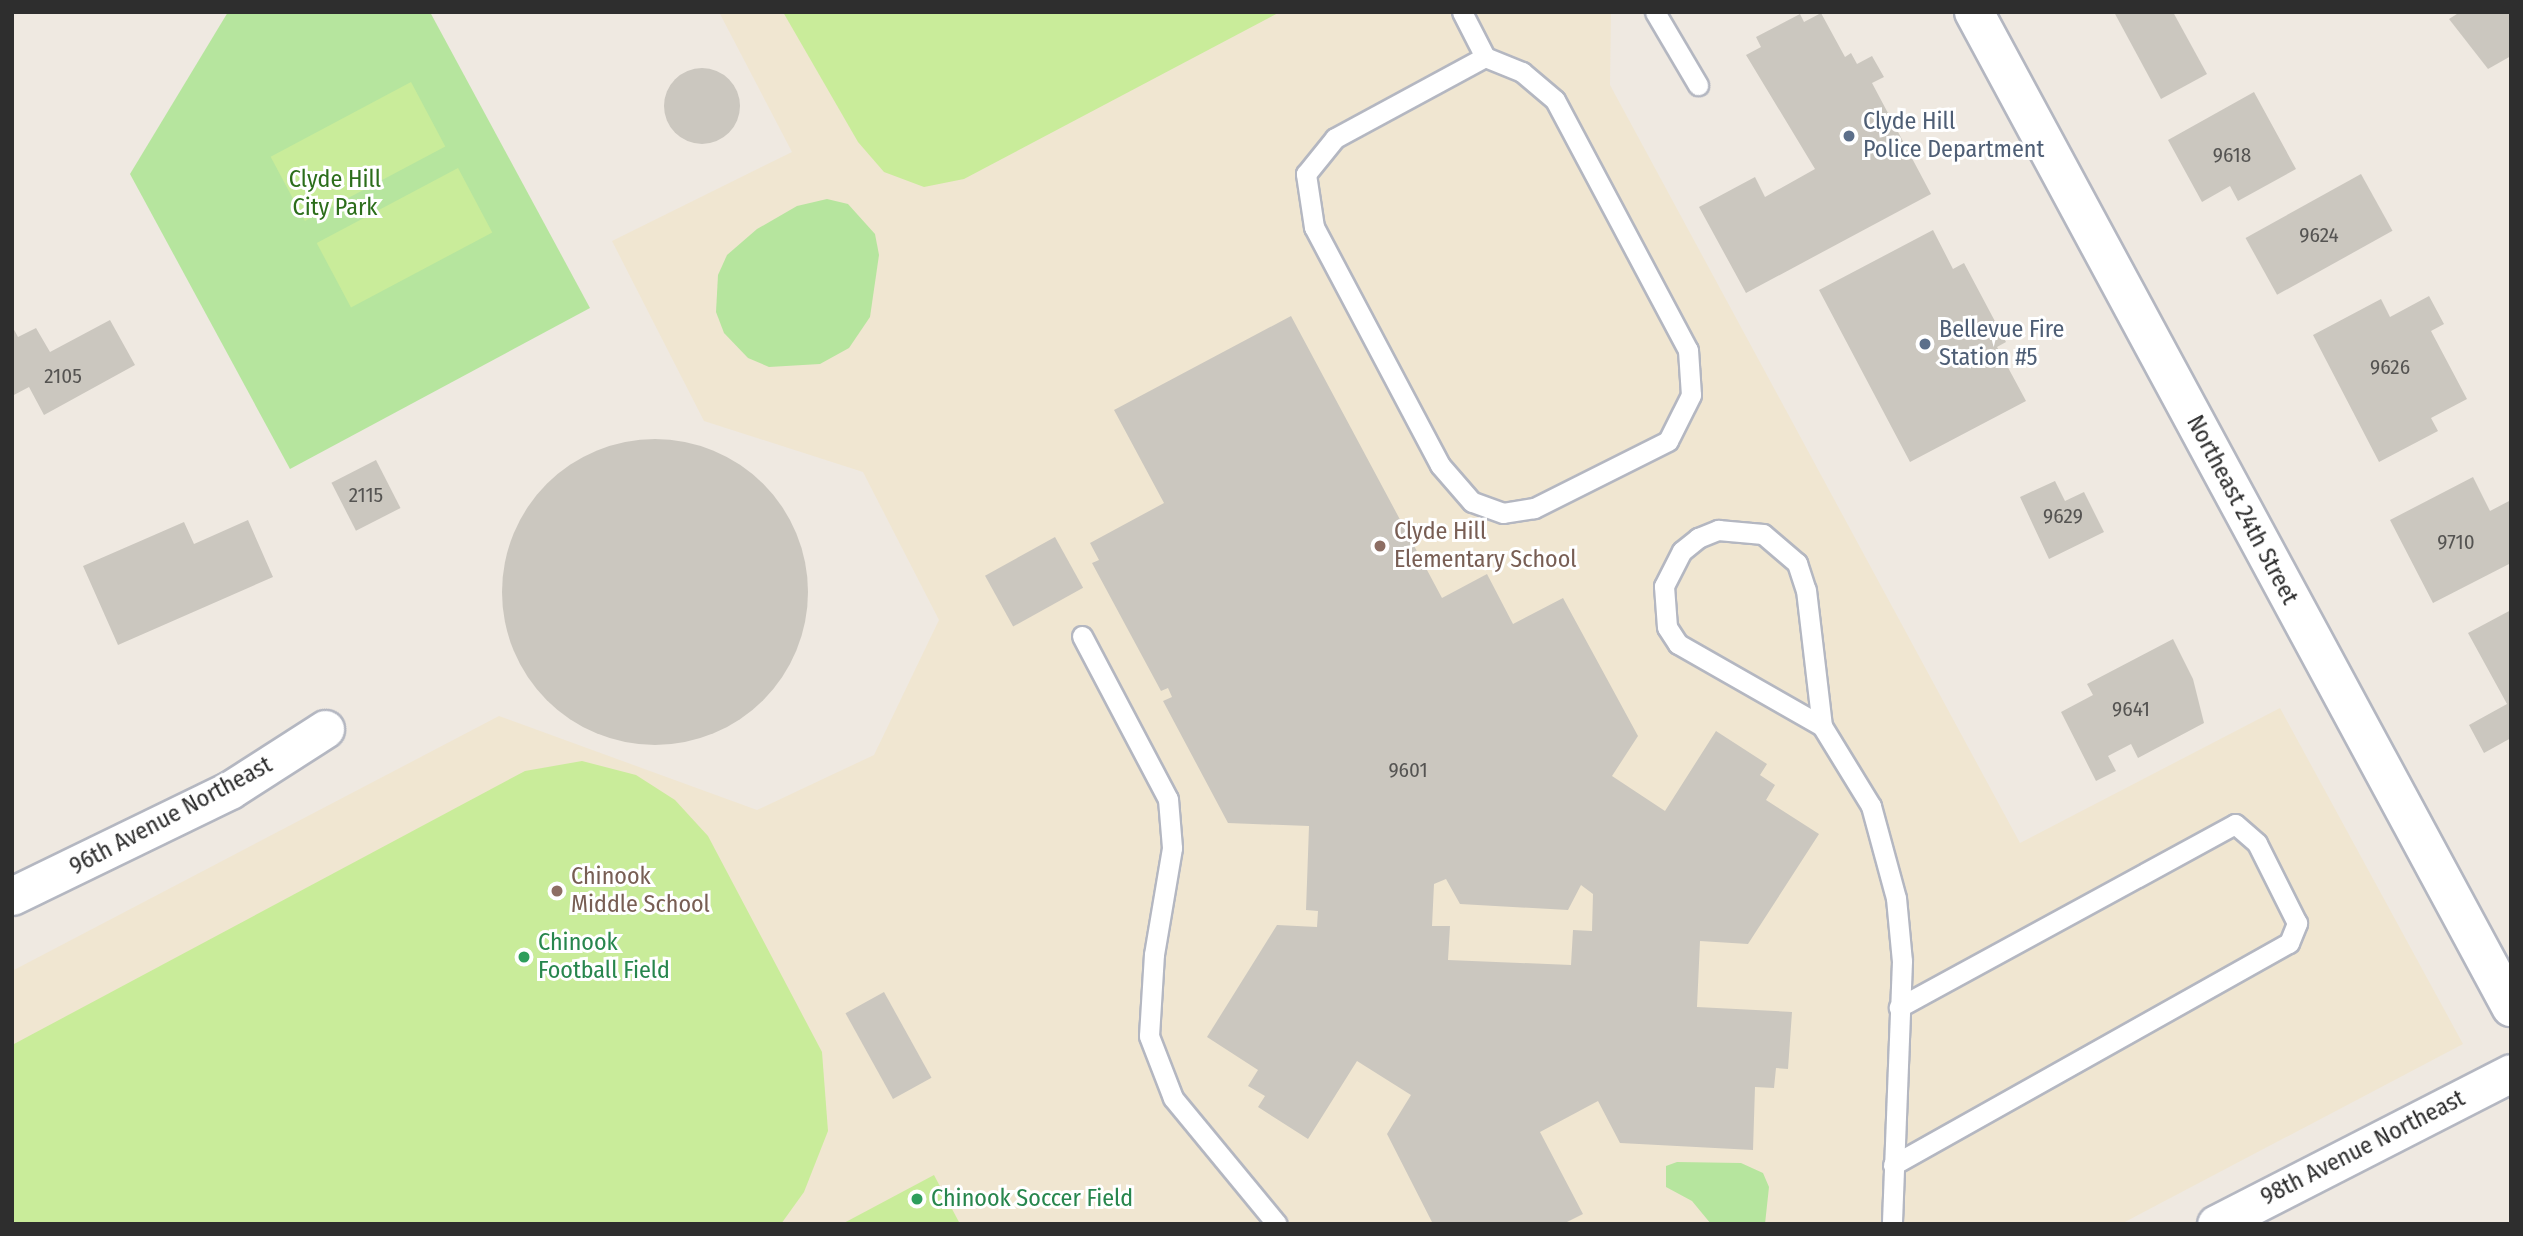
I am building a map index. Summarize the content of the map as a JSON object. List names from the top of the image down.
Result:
{
  "streets": {
    "main road": ["Northeast 24th Street"],
    "street": ["96th Avenue Northeast", "98th Avenue Northeast"]
  },
  "parks": ["Clyde Hill City Park"],
  "places": [
    "Clyde Hill Police Department",
    "Bellevue Fire Station #5",
    "Clyde Hill Elementary School",
    "Chinook Middle School",
    "Chinook Football Field",
    "Chinook Soccer Field"
  ],
  "house_numbers": [
    "9618",
    "9624",
    "9626",
    "2105",
    "2115",
    "9629",
    "9710",
    "9641",
    "9601"
  ]
}
